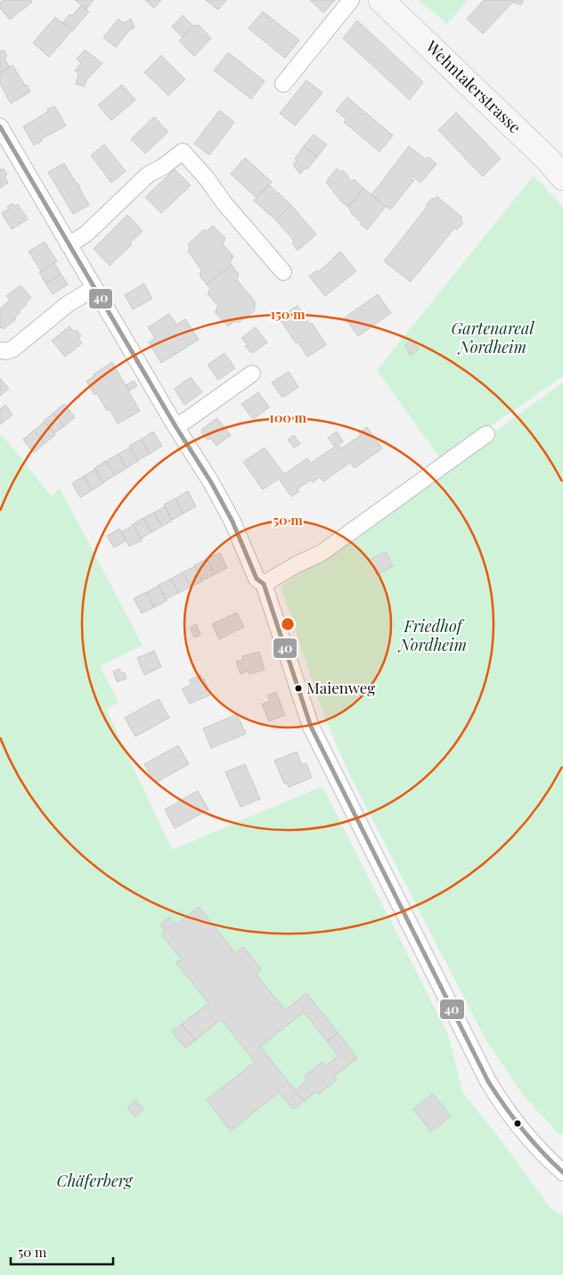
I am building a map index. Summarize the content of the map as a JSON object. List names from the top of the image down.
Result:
{
  "streets": {
    "main road": ["Wehntalerstrasse"]
  },
  "parks": ["Gartenareal Nordheim", "Friedhof Nordheim", "Chäferberg"],
  "places": ["Maienweg"],
  "lines": ["transit line 40"],
  "scale_bar": "50 m",
  "rings": ["150 m", "100 m", "50 m"]
}
